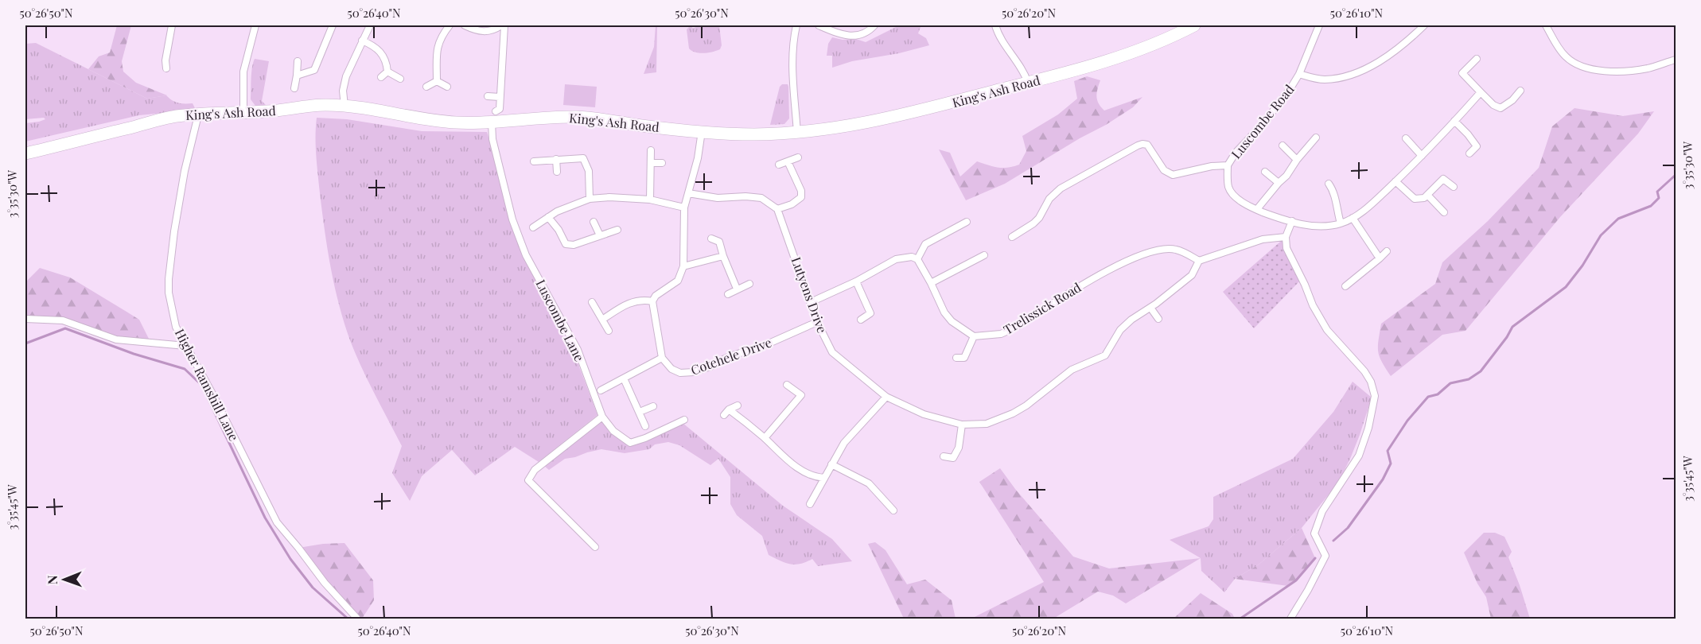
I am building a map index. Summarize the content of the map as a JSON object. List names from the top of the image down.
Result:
{
  "streets": {
    "highway": ["King's Ash Road"],
    "street": [
      "Luscombe Road",
      "Lutyens Drive",
      "Trelissick Road",
      "Luscombe Lane",
      "Cotehele Drive",
      "Higher Ramshill Lane"
    ]
  },
  "crossings": [
    ["King's Ash Road", "Luscombe Lane"],
    ["King's Ash Road", "Higher Ramshill Lane"],
    ["Lutyens Drive", "Trelissick Road"],
    ["Lutyens Drive", "Cotehele Drive"]
  ],
  "north": "left",
  "coordinates": [
    "50°26'50\"N",
    "50°26'40\"N",
    "50°26'30\"N",
    "50°26'20\"N",
    "50°26'10\"N",
    "3°35'30\"W",
    "3°35'45\"W"
  ]
}
